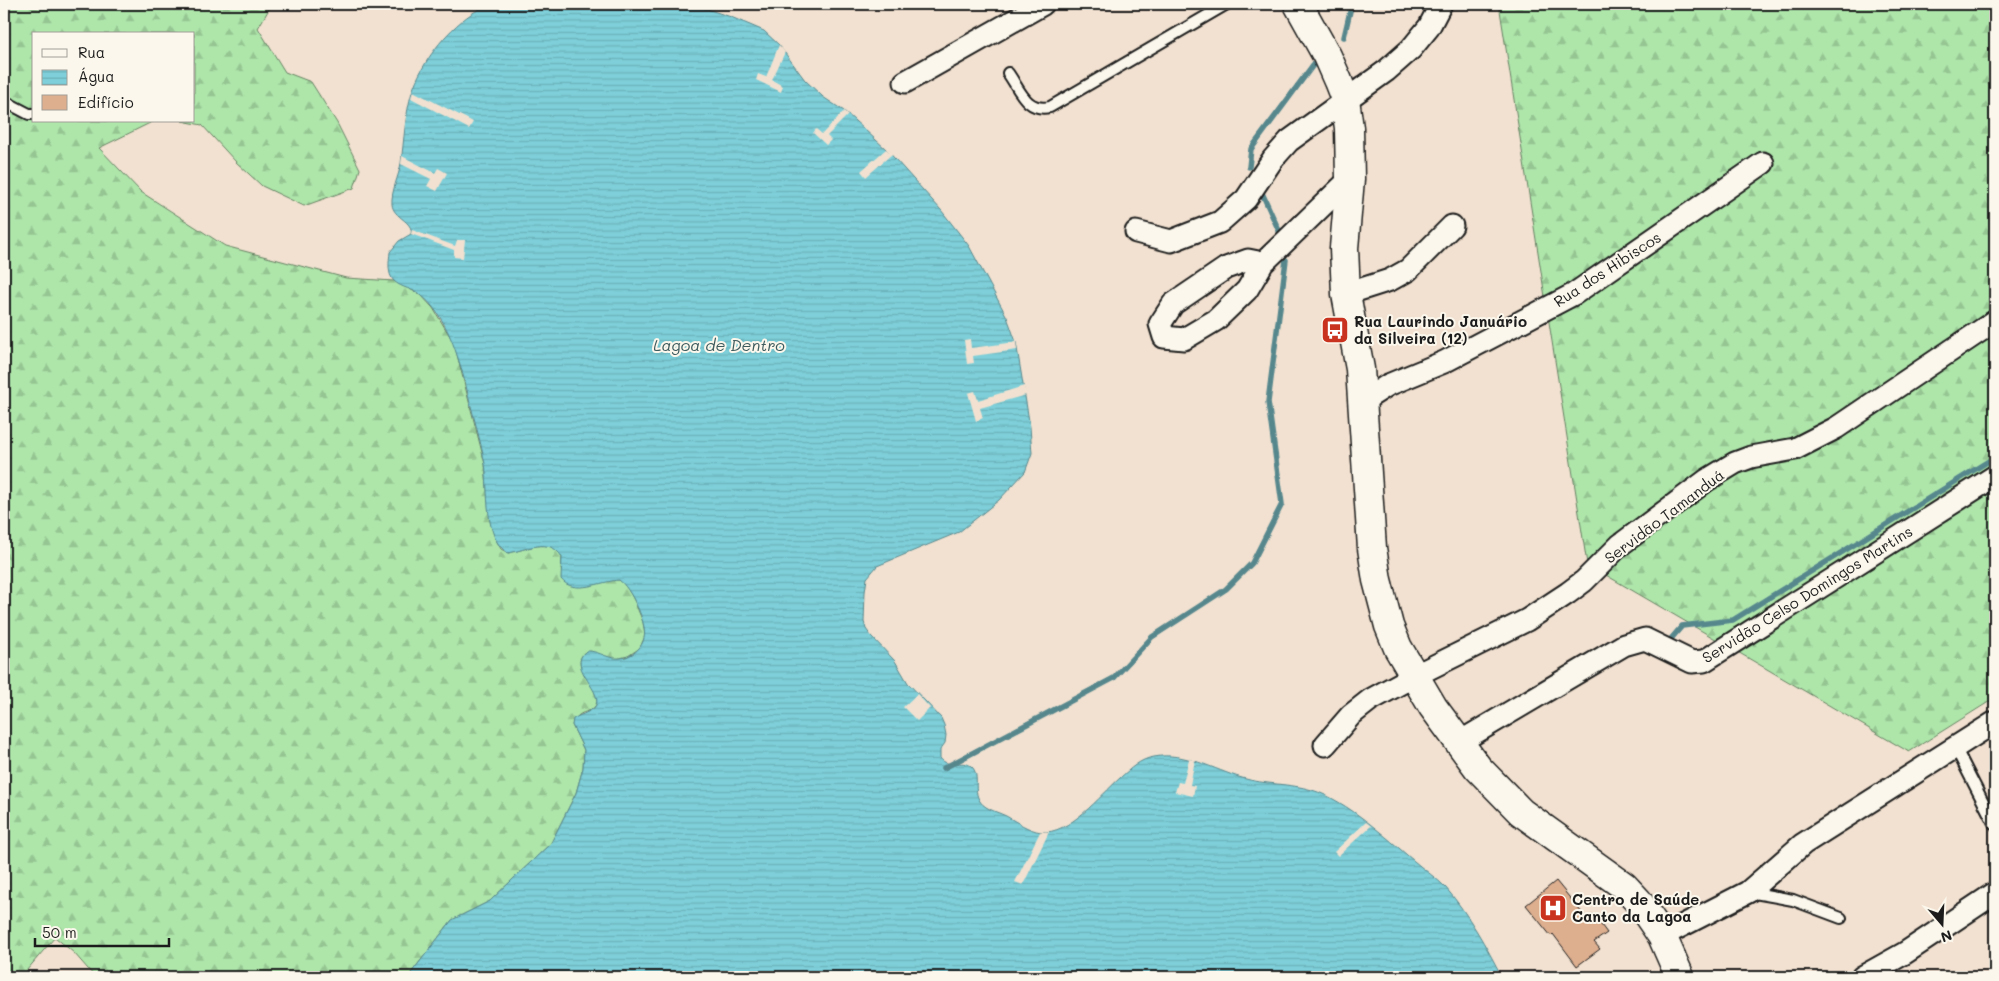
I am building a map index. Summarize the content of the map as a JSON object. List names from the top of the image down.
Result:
{
  "streets": {
    "street": ["Rua dos Hibiscos", "Servidão Tamanduá", "Servidão Celso Domingos Martins"]
  },
  "water": ["Lagoa de Dentro"],
  "places": {
    "bus stop": ["Rua Laurindo Januário da Silveira (12)"],
    "hospital": ["Centro de Saúde Canto da Lagoa"]
  },
  "legend": ["Rua", "Água", "Edifício"],
  "scale_bar": "50 m",
  "north": "bottom"
}
